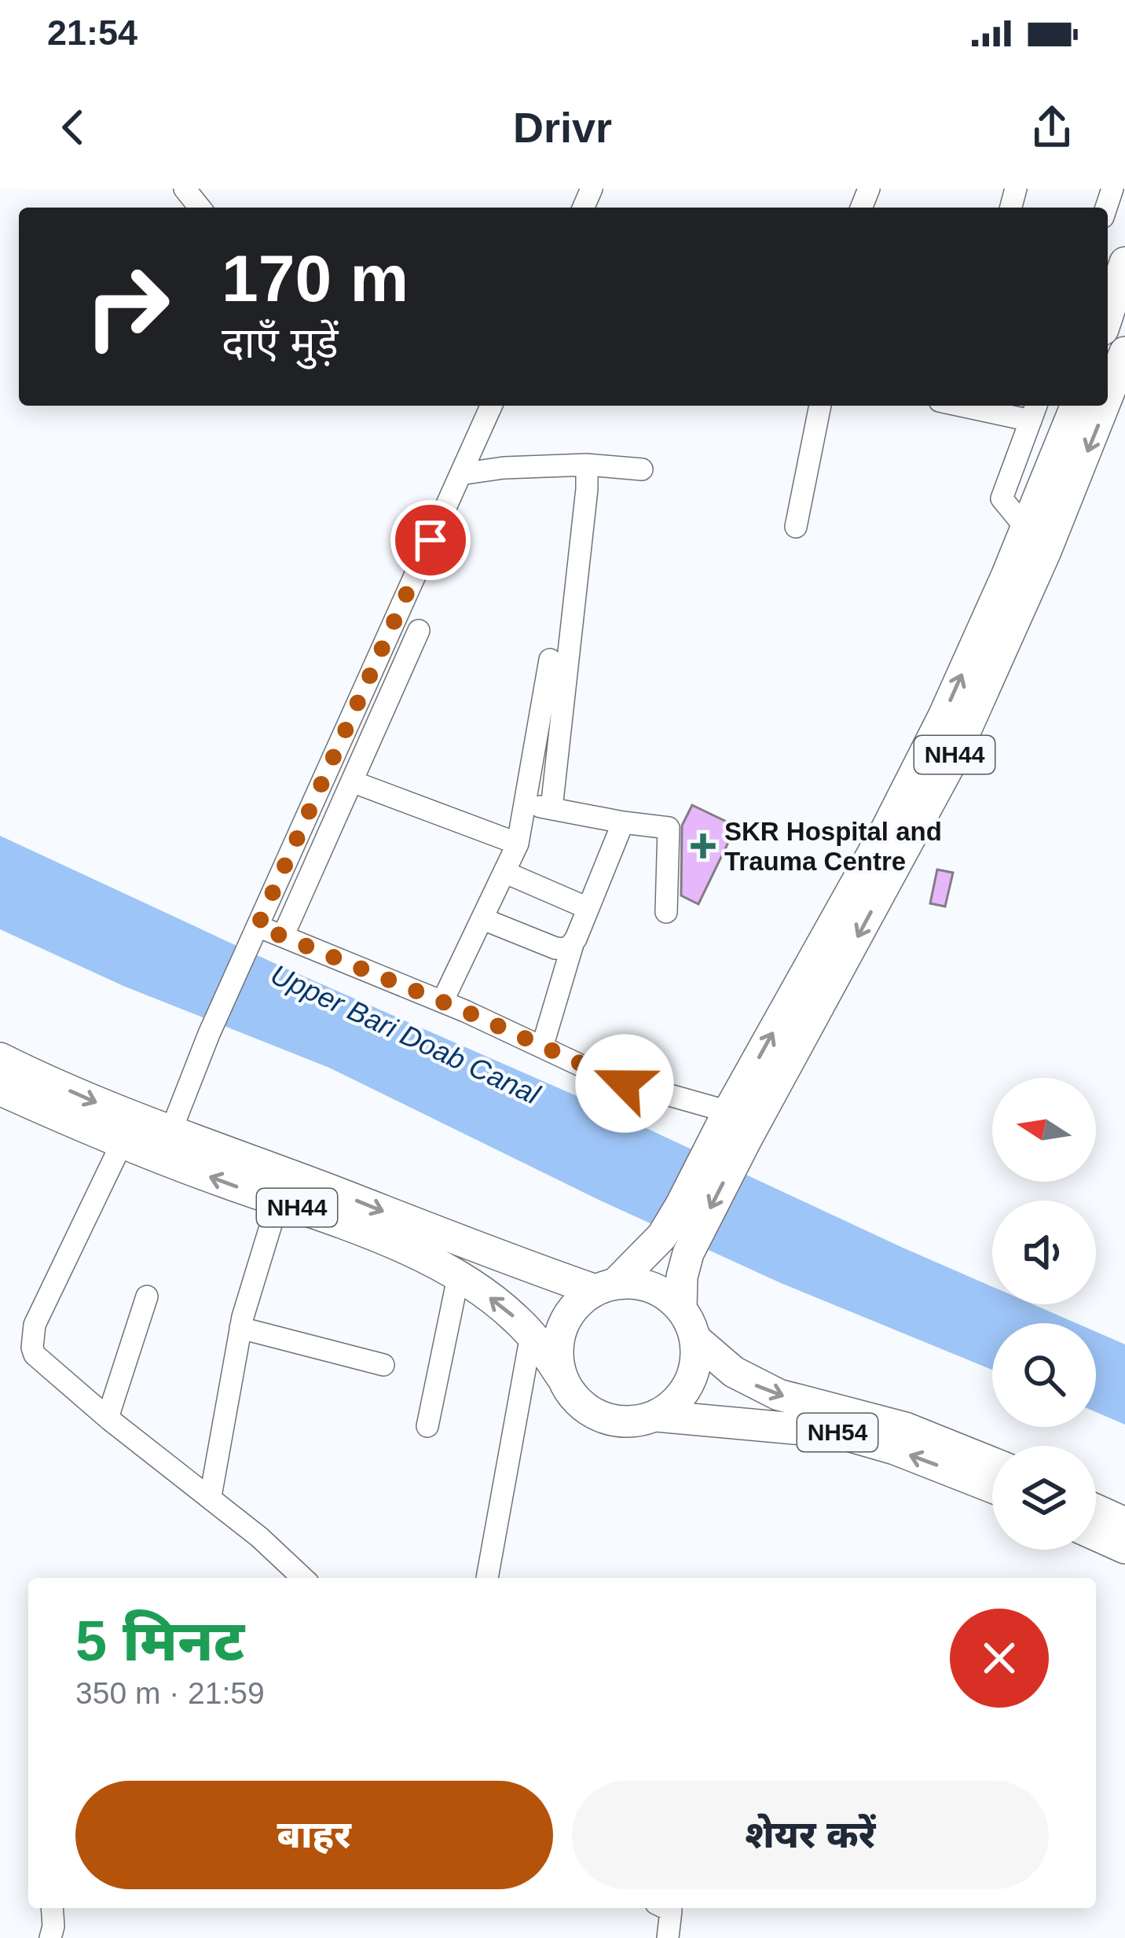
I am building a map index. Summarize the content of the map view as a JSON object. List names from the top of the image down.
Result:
{
  "streets": {
    "highway": ["NH44", "NH54"]
  },
  "crossings": [
    ["NH44", "NH54"]
  ],
  "water": ["Upper Bari Doab Canal"],
  "places": {
    "health": ["SKR Hospital and Trauma Centre"]
  },
  "north": "left",
  "page": {
    "status": "21:54",
    "header": "Drivr",
    "turn": ["170 m", "दाएँ मुड़ें"],
    "heading": ["5 मिनट", "350 m · 21:59"],
    "buttons": ["बाहर", "शेयर करें"]
  }
}
